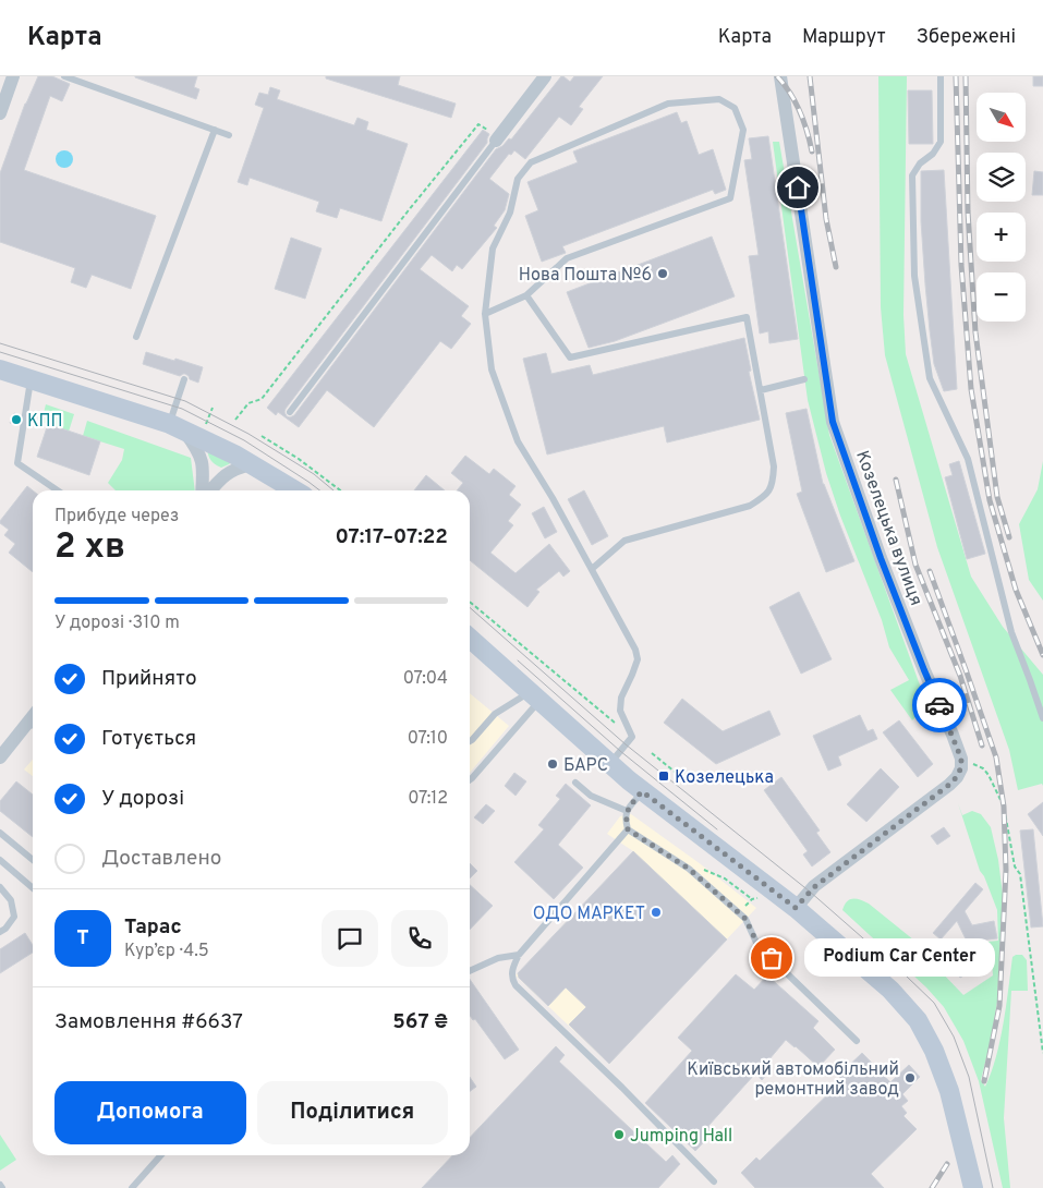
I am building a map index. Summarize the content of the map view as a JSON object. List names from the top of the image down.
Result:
{
  "streets": {
    "street": ["Козелецька вулиця"]
  },
  "places": {
    "other": [
      "Нова Пошта №6",
      "КПП",
      "БАРС",
      "ОДО МАРКЕТ",
      "Podium Car Center",
      "Київський автомобільний ремонтний завод",
      "Jumping Hall"
    ],
    "transit": ["Козелецька"]
  },
  "north": "bottom right",
  "page": {
    "header": "Карта",
    "nav": ["Карта", "Маршрут", "Збережені"],
    "map_buttons": ["+", "−"],
    "heading": ["2 хв", "Прибуде через", "07:17–07:22"],
    "panel": [
      "Тарас",
      "Кур’єр · 4.5",
      "Замовлення #6637",
      "567 ₴"
    ],
    "bar": "У дорозі · 310 m",
    "list": [
      ["Прийнято", "07:04"],
      ["Готується", "07:10"],
      ["У дорозі", "07:12"],
      "Доставлено"
    ],
    "round": "Т",
    "bubble": "Podium Car Center",
    "buttons": ["Допомога", "Поділитися"]
  }
}
